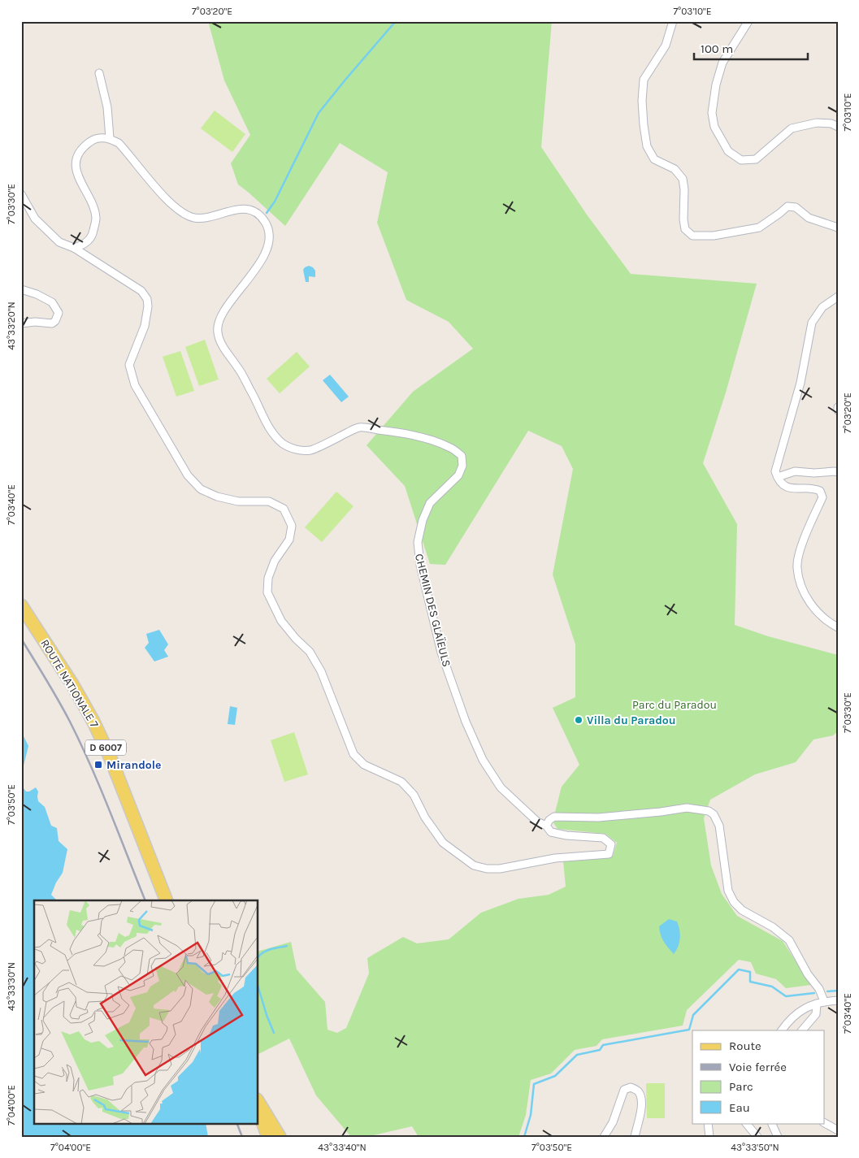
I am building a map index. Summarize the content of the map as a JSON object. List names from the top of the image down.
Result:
{
  "streets": {
    "main road": ["ROUTE NATIONALE 7", "D 6007"],
    "street": ["CHEMIN DES GLAÏEULS"]
  },
  "parks": ["Parc du Paradou"],
  "places": {
    "other": ["Villa du Paradou"],
    "transit": ["Mirandole"]
  },
  "legend": [
    "Route",
    "Voie ferrée",
    "Parc",
    "Eau"
  ],
  "scale_bar": "100 m",
  "coordinates": [
    "7°03'20\"E",
    "7°03'10\"E",
    "7°03'30\"E",
    "43°33'20\"N",
    "7°03'40\"E",
    "7°03'50\"E",
    "43°33'30\"N",
    "7°04'00\"E",
    "43°33'40\"N",
    "43°33'50\"N"
  ]
}
